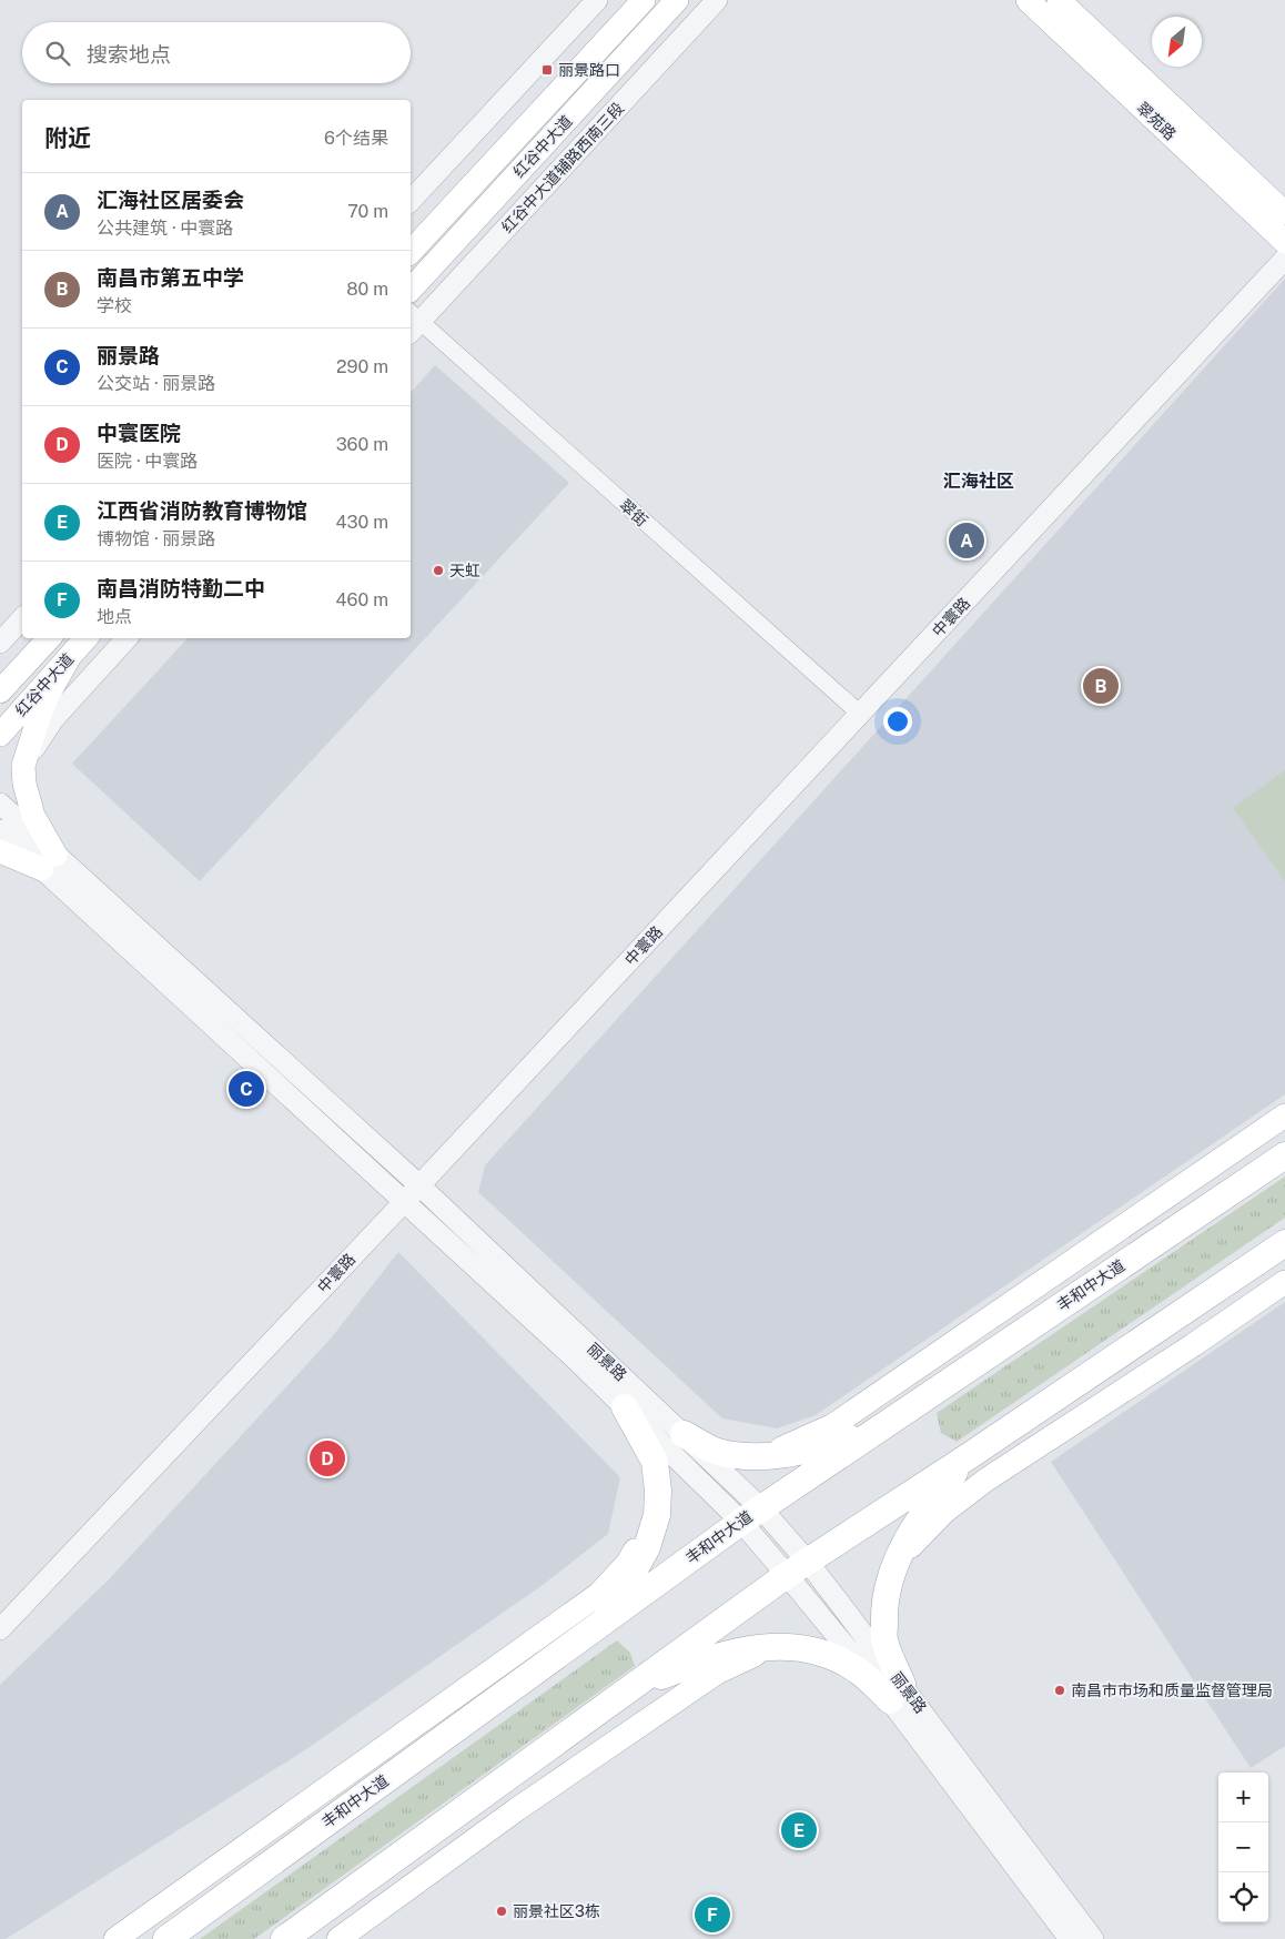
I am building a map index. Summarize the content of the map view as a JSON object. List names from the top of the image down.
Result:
{
  "streets": {
    "main road": ["翠苑路", "红谷中大道", "丰和中大道"],
    "street": [
      "红谷中大道辅路西南三段",
      "翠街",
      "中寰路",
      "丽景路"
    ]
  },
  "crossings": [
    ["红谷中大道辅路西南三段", "翠街"],
    ["翠街", "中寰路"],
    ["中寰路", "丽景路"],
    ["丰和中大道", "丽景路"]
  ],
  "districts": ["汇海社区"],
  "places": {
    "transit": ["丽景路口"],
    "other": ["天虹", "南昌市市场和质量监督管理局", "丽景社区3栋"]
  },
  "north": "bottom left",
  "page": {
    "search": "搜索地点",
    "heading": ["附近", "6个结果"],
    "list": [
      {
        "mark": "A",
        "name": "汇海社区居委会",
        "note": "公共建筑 · 中寰路",
        "value": "70 m"
      },
      {
        "mark": "B",
        "name": "南昌市第五中学",
        "note": "学校",
        "value": "80 m"
      },
      {
        "mark": "C",
        "name": "丽景路",
        "note": "公交站 · 丽景路",
        "value": "290 m"
      },
      {
        "mark": "D",
        "name": "中寰医院",
        "note": "医院 · 中寰路",
        "value": "360 m"
      },
      {
        "mark": "E",
        "name": "江西省消防教育博物馆",
        "note": "博物馆 · 丽景路",
        "value": "430 m"
      },
      {
        "mark": "F",
        "name": "南昌消防特勤二中",
        "note": "地点",
        "value": "460 m"
      }
    ],
    "pins": [
      "A",
      "B",
      "C",
      "D",
      "E",
      "F"
    ],
    "map_buttons": ["+", "−"]
  }
}
